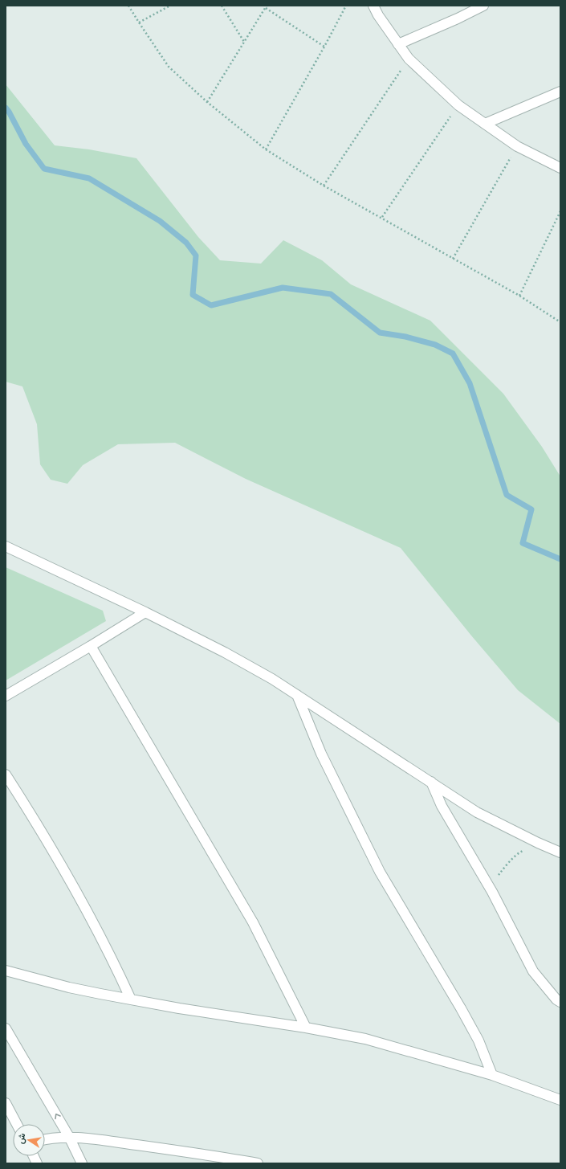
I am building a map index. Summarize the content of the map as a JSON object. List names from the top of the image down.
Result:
{
  "north": "left"
}
